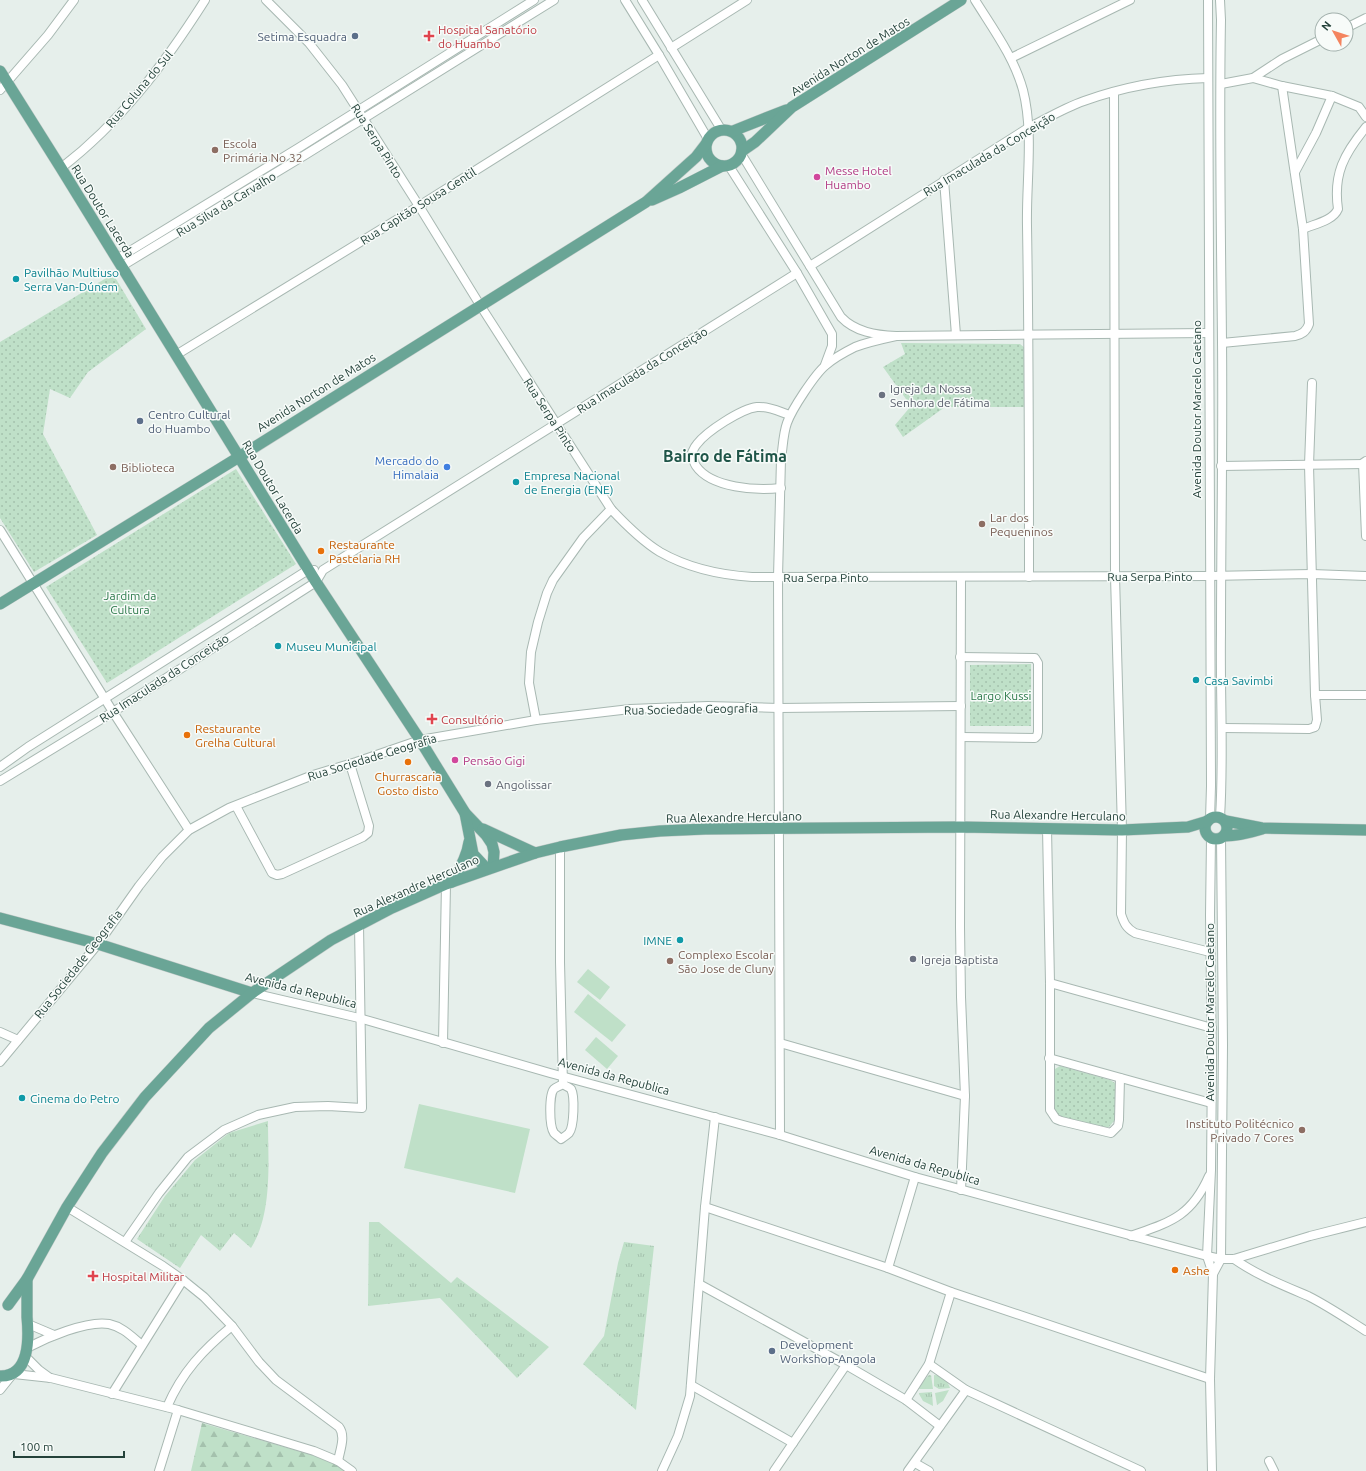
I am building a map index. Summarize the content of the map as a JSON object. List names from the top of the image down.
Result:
{
  "streets": {
    "main road": [
      "Avenida Norton de Matos",
      "Rua Doutor Lacerda",
      "Avenida Doutor Marcelo Caetano",
      "Rua Alexandre Herculano",
      "Avenida da Republica"
    ],
    "street": [
      "Rua Coluna do Sul",
      "Rua Serpa Pinto",
      "Rua Imaculada da Conceição",
      "Rua Silva da Carvalho",
      "Rua Capitão Sousa Gentil",
      "Rua Sociedade Geografia"
    ]
  },
  "crossings": [
    ["Avenida Norton de Matos", "Rua Serpa Pinto"],
    ["Avenida Norton de Matos", "Rua Doutor Lacerda"],
    ["Rua Coluna do Sul", "Rua Doutor Lacerda"],
    ["Rua Serpa Pinto", "Rua Imaculada da Conceição"],
    ["Rua Serpa Pinto", "Rua Silva da Carvalho"],
    ["Rua Serpa Pinto", "Rua Capitão Sousa Gentil"],
    ["Rua Serpa Pinto", "Avenida Doutor Marcelo Caetano"],
    ["Rua Imaculada da Conceição", "Rua Doutor Lacerda"],
    ["Rua Imaculada da Conceição", "Avenida Doutor Marcelo Caetano"],
    ["Rua Silva da Carvalho", "Rua Doutor Lacerda"],
    ["Rua Capitão Sousa Gentil", "Rua Doutor Lacerda"],
    ["Rua Doutor Lacerda", "Rua Sociedade Geografia"],
    ["Rua Doutor Lacerda", "Rua Alexandre Herculano"],
    ["Avenida Doutor Marcelo Caetano", "Rua Alexandre Herculano"],
    ["Avenida Doutor Marcelo Caetano", "Avenida da Republica"],
    ["Rua Sociedade Geografia", "Avenida da Republica"],
    ["Rua Alexandre Herculano", "Avenida da Republica"]
  ],
  "districts": ["Bairro de Fátima"],
  "parks": ["Jardim da Cultura", "Largo Kussi"],
  "places": {
    "other": [
      "Setima Esquadra",
      "Escola Primária No 32",
      "Messe Hotel Huambo",
      "Pavilhão Multiuso Serra Van-Dúnem",
      "Igreja da Nossa Senhora de Fátima",
      "Centro Cultural do Huambo",
      "Biblioteca",
      "Mercado do Himalaia",
      "Empresa Nacional de Energia (ENE)",
      "Lar dos Pequeninos",
      "Restaurante Pastelaria RH",
      "Museu Municipal",
      "Casa Savimbi",
      "Restaurante Grelha Cultural",
      "Pensão Gigi",
      "Churrascaria Gosto disto",
      "Angolissar",
      "IMNE",
      "Igreja Baptista",
      "Complexo Escolar São Jose de Cluny",
      "Cinema do Petro",
      "Instituto Politécnico Privado 7 Cores",
      "Ashe",
      "Development Workshop-Angola"
    ],
    "health": ["Hospital Sanatório do Huambo", "Consultório", "Hospital Militar"]
  },
  "scale_bar": "100 m",
  "north": "top left"
}
